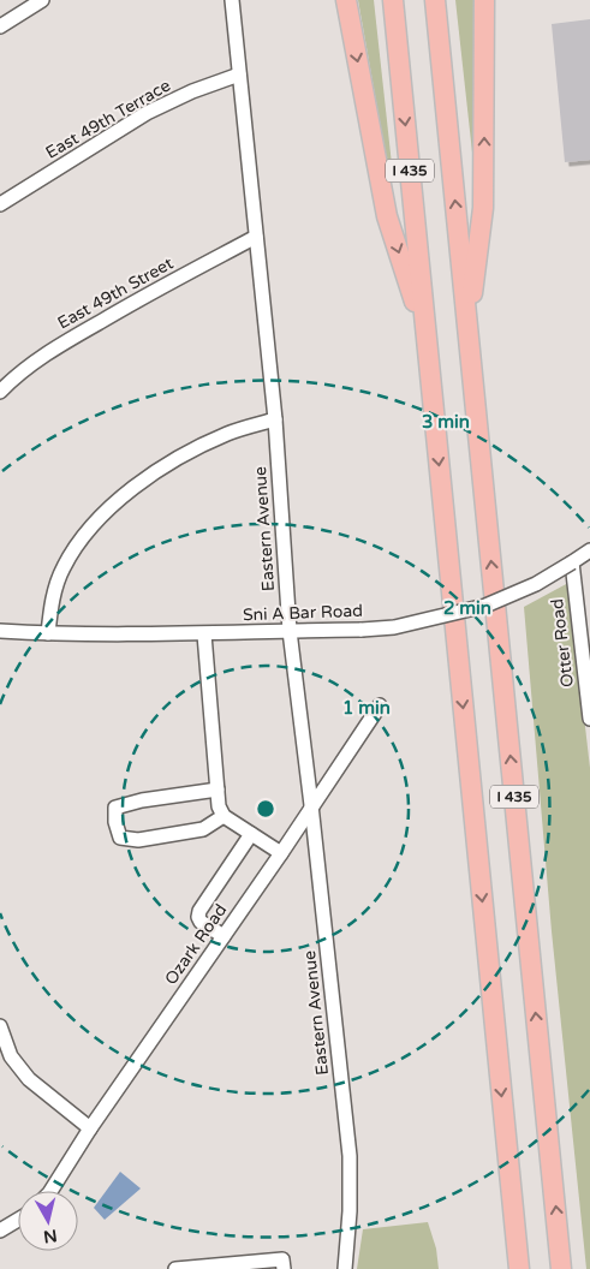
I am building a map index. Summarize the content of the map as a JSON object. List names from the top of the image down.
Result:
{
  "streets": {
    "highway": ["I 435"],
    "street": [
      "East 49th Terrace",
      "East 49th Street",
      "Eastern Avenue",
      "Sni A Bar Road",
      "Otter Road",
      "Ozark Road"
    ]
  },
  "crossings": [
    ["East 49th Terrace", "Eastern Avenue"],
    ["East 49th Street", "Eastern Avenue"],
    ["Eastern Avenue", "Sni A Bar Road"],
    ["Eastern Avenue", "Ozark Road"],
    ["Sni A Bar Road", "Otter Road"]
  ],
  "north": "bottom",
  "rings": ["3 min", "2 min", "1 min"]
}
